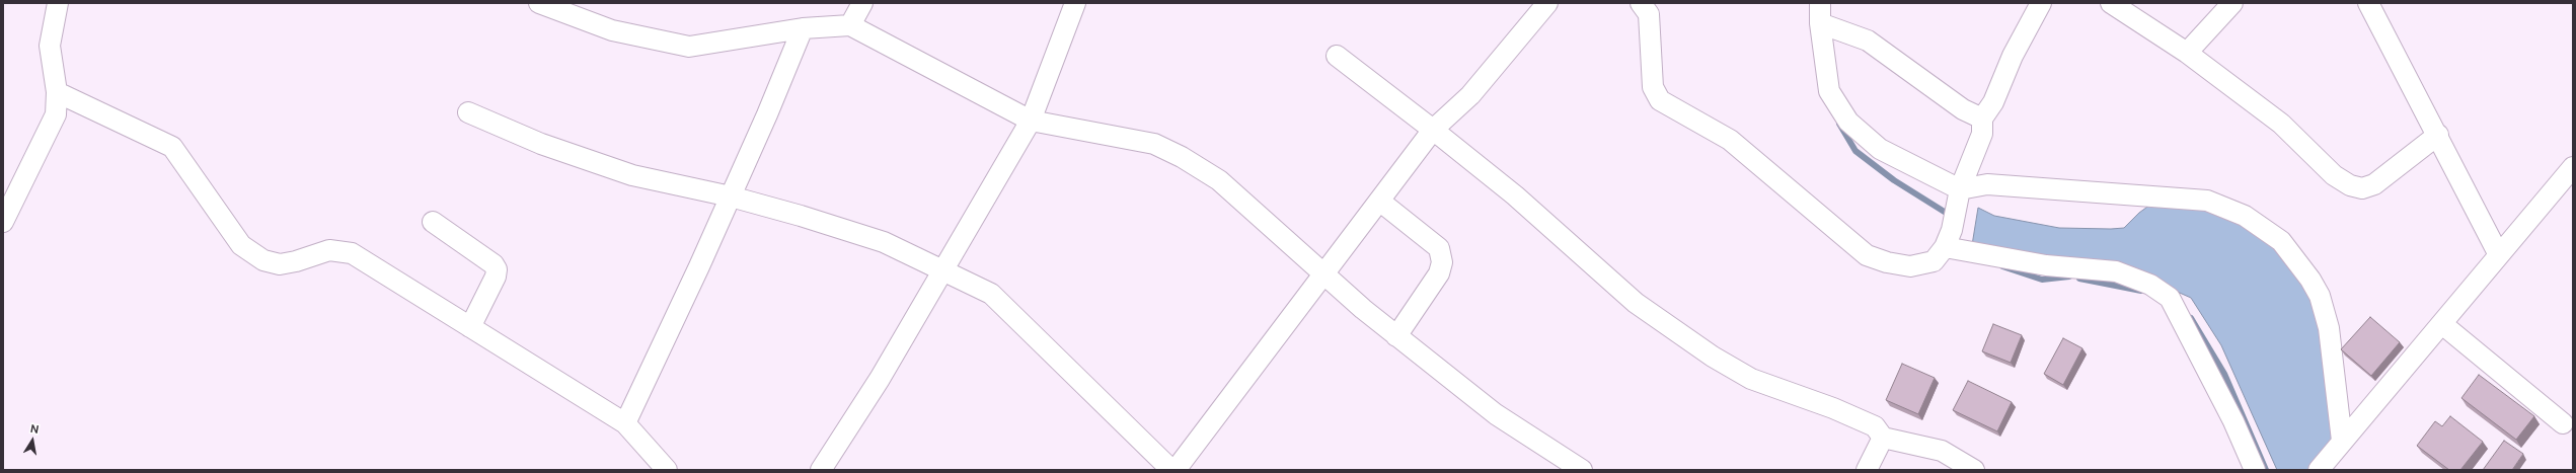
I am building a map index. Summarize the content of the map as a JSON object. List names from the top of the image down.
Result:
{
  "north": "top"
}
